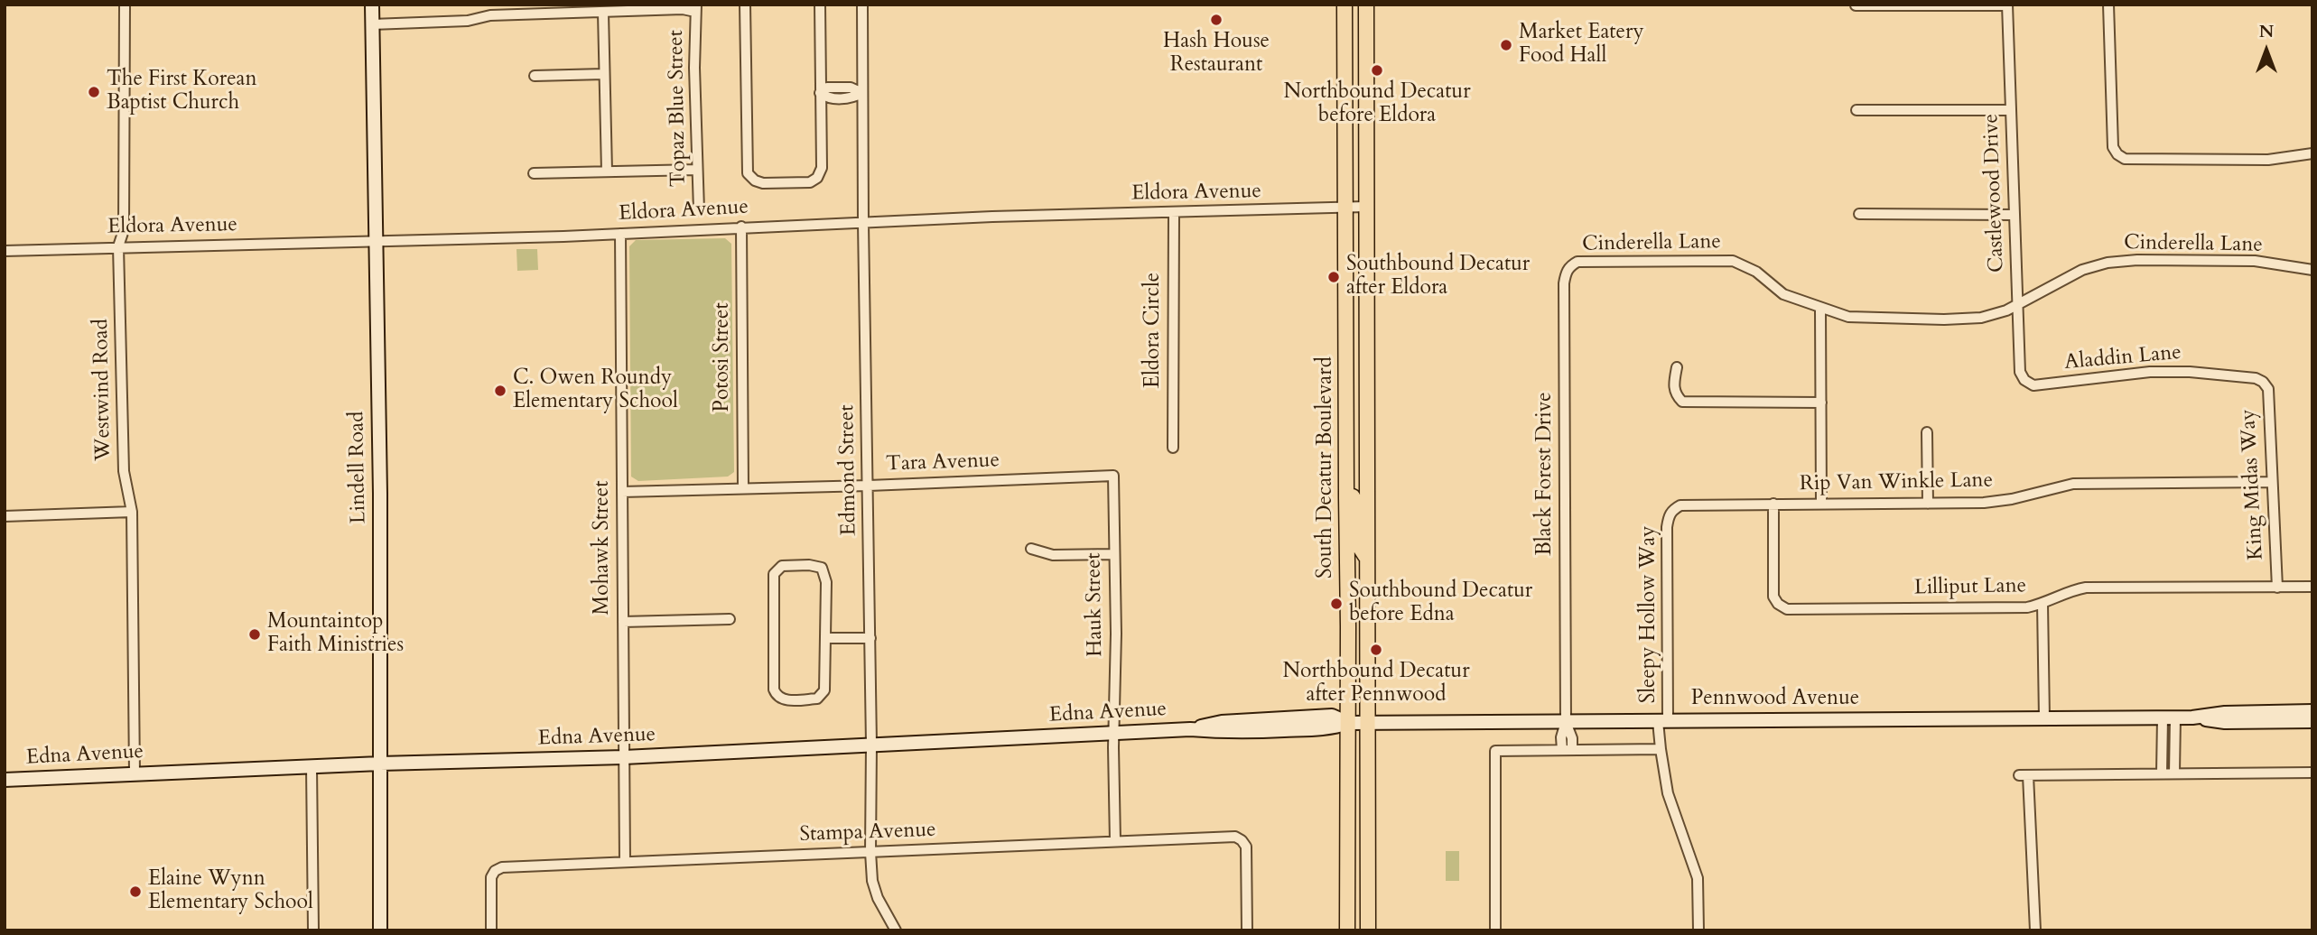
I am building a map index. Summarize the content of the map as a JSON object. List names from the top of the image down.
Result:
{
  "streets": {
    "main road": ["South Decatur Boulevard"],
    "street": [
      "Topaz Blue Street",
      "Eldora Avenue",
      "Castlewood Drive",
      "Cinderella Lane",
      "Eldora Circle",
      "Potosi Street",
      "Aladdin Lane",
      "Westwind Road",
      "Tara Avenue",
      "Lindell Road",
      "Edmond Street",
      "Black Forest Drive",
      "Rip Van Winkle Lane",
      "King Midas Way",
      "Mohawk Street",
      "Lilliput Lane",
      "Hauk Street",
      "Sleepy Hollow Way",
      "Pennwood Avenue",
      "Edna Avenue",
      "Stampa Avenue"
    ]
  },
  "crossings": [
    ["Eldora Avenue", "Eldora Circle"],
    ["Eldora Avenue", "Potosi Street"],
    ["Eldora Avenue", "Westwind Road"],
    ["Eldora Avenue", "Lindell Road"],
    ["Eldora Avenue", "South Decatur Boulevard"],
    ["Eldora Avenue", "Edmond Street"],
    ["Eldora Avenue", "Mohawk Street"],
    ["Castlewood Drive", "Cinderella Lane"],
    ["Castlewood Drive", "Aladdin Lane"],
    ["Cinderella Lane", "Black Forest Drive"],
    ["Potosi Street", "Tara Avenue"],
    ["Aladdin Lane", "King Midas Way"],
    ["Westwind Road", "Edna Avenue"],
    ["Tara Avenue", "Edmond Street"],
    ["Tara Avenue", "Mohawk Street"],
    ["Tara Avenue", "Hauk Street"],
    ["Lindell Road", "Edna Avenue"],
    ["South Decatur Boulevard", "Pennwood Avenue"],
    ["South Decatur Boulevard", "Edna Avenue"],
    ["Edmond Street", "Edna Avenue"],
    ["Edmond Street", "Stampa Avenue"],
    ["Black Forest Drive", "Pennwood Avenue"],
    ["Rip Van Winkle Lane", "King Midas Way"],
    ["Rip Van Winkle Lane", "Lilliput Lane"],
    ["Rip Van Winkle Lane", "Sleepy Hollow Way"],
    ["King Midas Way", "Lilliput Lane"],
    ["Mohawk Street", "Edna Avenue"],
    ["Mohawk Street", "Stampa Avenue"],
    ["Hauk Street", "Edna Avenue"],
    ["Hauk Street", "Stampa Avenue"],
    ["Sleepy Hollow Way", "Pennwood Avenue"],
    ["Pennwood Avenue", "Edna Avenue"]
  ],
  "places": [
    "Hash House Restaurant",
    "Market Eatery Food Hall",
    "Northbound Decatur before Eldora",
    "The First Korean Baptist Church",
    "Southbound Decatur after Eldora",
    "C. Owen Roundy Elementary School",
    "Southbound Decatur before Edna",
    "Mountaintop Faith Ministries",
    "Northbound Decatur after Pennwood",
    "Elaine Wynn Elementary School"
  ],
  "north": "top"
}
